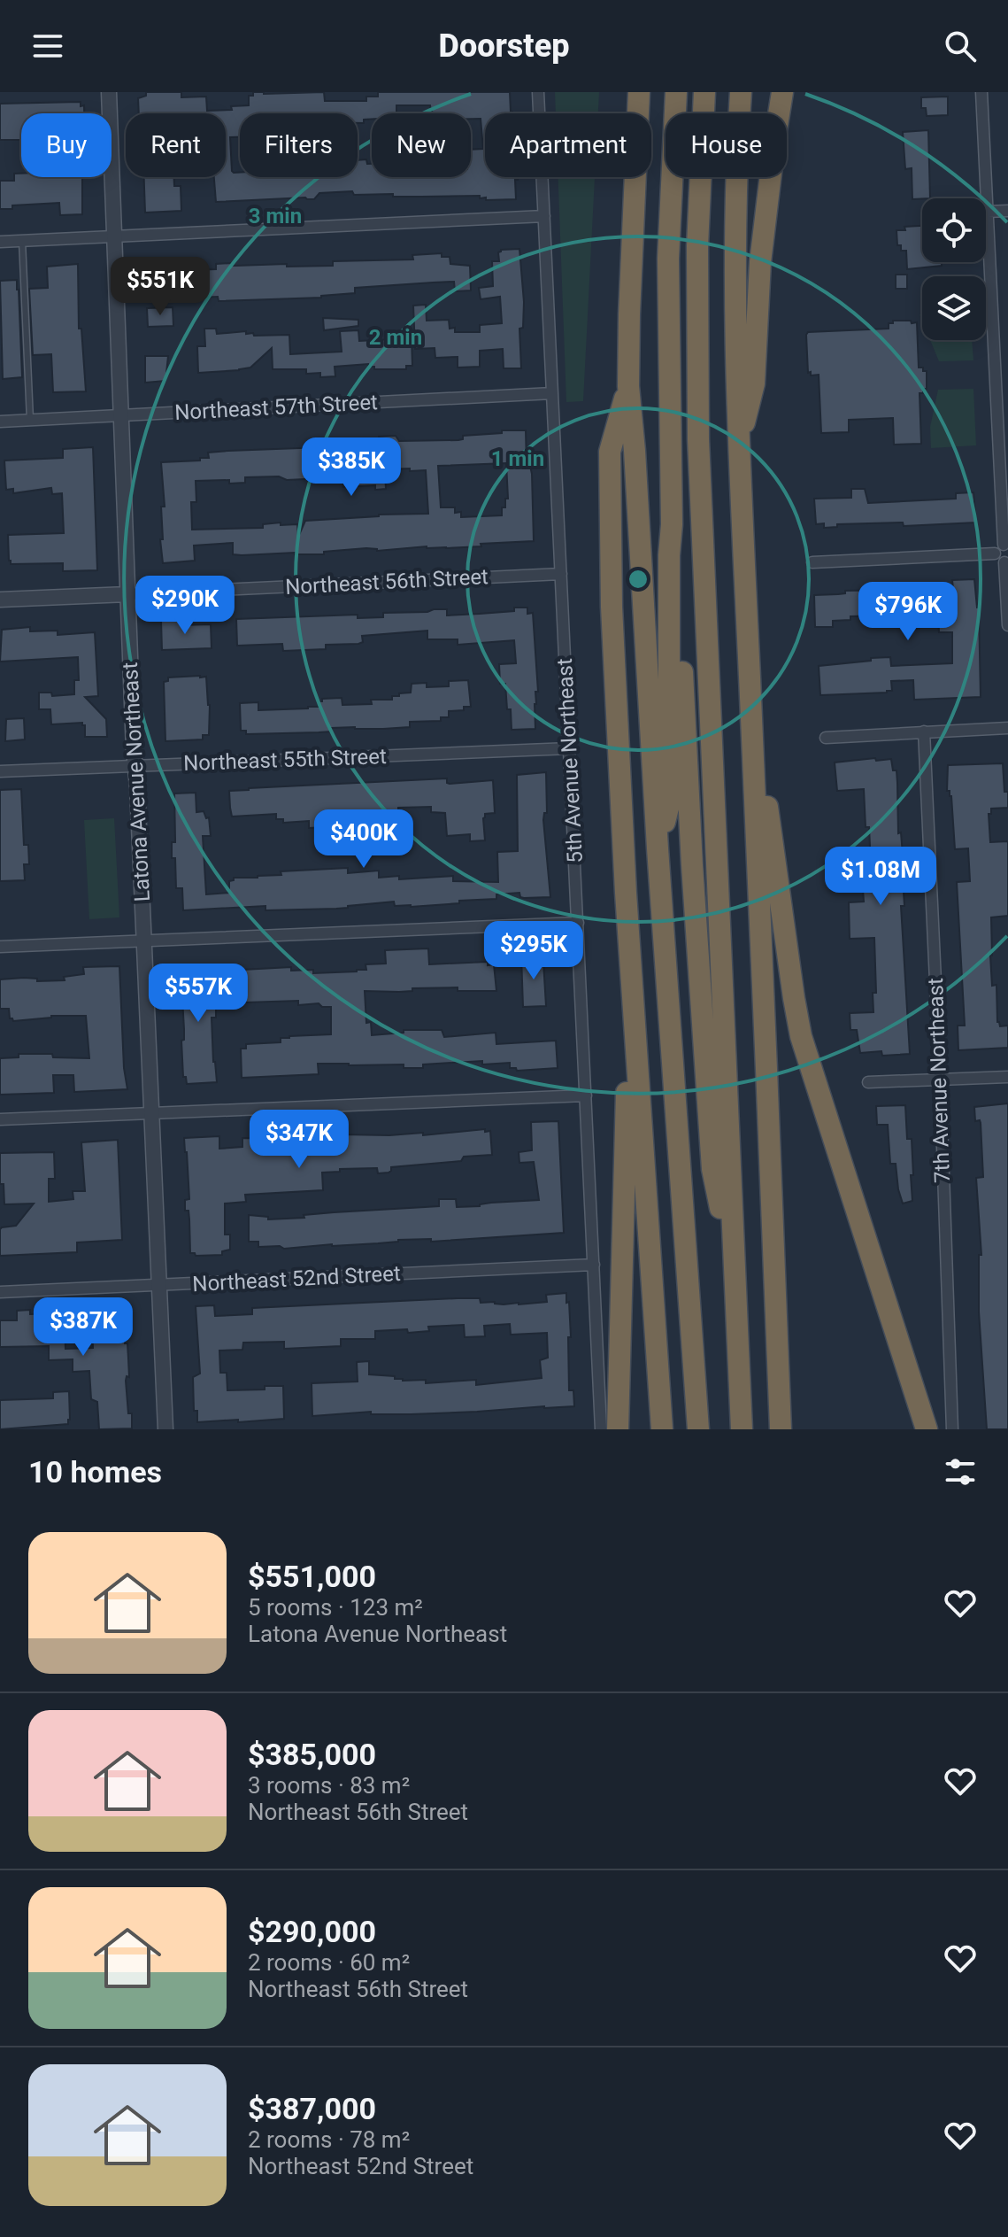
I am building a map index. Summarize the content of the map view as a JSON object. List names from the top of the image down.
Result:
{
  "streets": {
    "street": [
      "Northeast 57th Street",
      "Northeast 56th Street",
      "Northeast 55th Street",
      "5th Avenue Northeast",
      "Latona Avenue Northeast",
      "7th Avenue Northeast",
      "Northeast 52nd Street"
    ]
  },
  "crossings": [
    ["Northeast 57th Street", "5th Avenue Northeast"],
    ["Northeast 57th Street", "Latona Avenue Northeast"],
    ["Northeast 56th Street", "5th Avenue Northeast"],
    ["Northeast 56th Street", "Latona Avenue Northeast"],
    ["Northeast 55th Street", "5th Avenue Northeast"],
    ["Northeast 55th Street", "Latona Avenue Northeast"],
    ["5th Avenue Northeast", "Northeast 52nd Street"],
    ["Latona Avenue Northeast", "Northeast 52nd Street"]
  ],
  "page": {
    "header": "Doorstep",
    "chip": [
      "Buy",
      "Rent",
      "Filters",
      "New",
      "Apartment",
      "House"
    ],
    "price": [
      "$551K",
      "$385K",
      "$290K",
      "$796K",
      "$400K",
      "$1.08M",
      "$295K",
      "$557K",
      "$347K",
      "$387K"
    ],
    "heading": "10 homes",
    "list": [
      {
        "name": "$551,000",
        "note": "5 rooms · 123 m² · Latona Avenue Northeast"
      },
      {
        "name": "$385,000",
        "note": "3 rooms · 83 m² · Northeast 56th Street"
      },
      {
        "name": "$290,000",
        "note": "2 rooms · 60 m² · Northeast 56th Street"
      },
      {
        "name": "$387,000",
        "note": "2 rooms · 78 m² · Northeast 52nd Street"
      }
    ]
  },
  "rings": ["3 min", "2 min", "1 min"]
}
